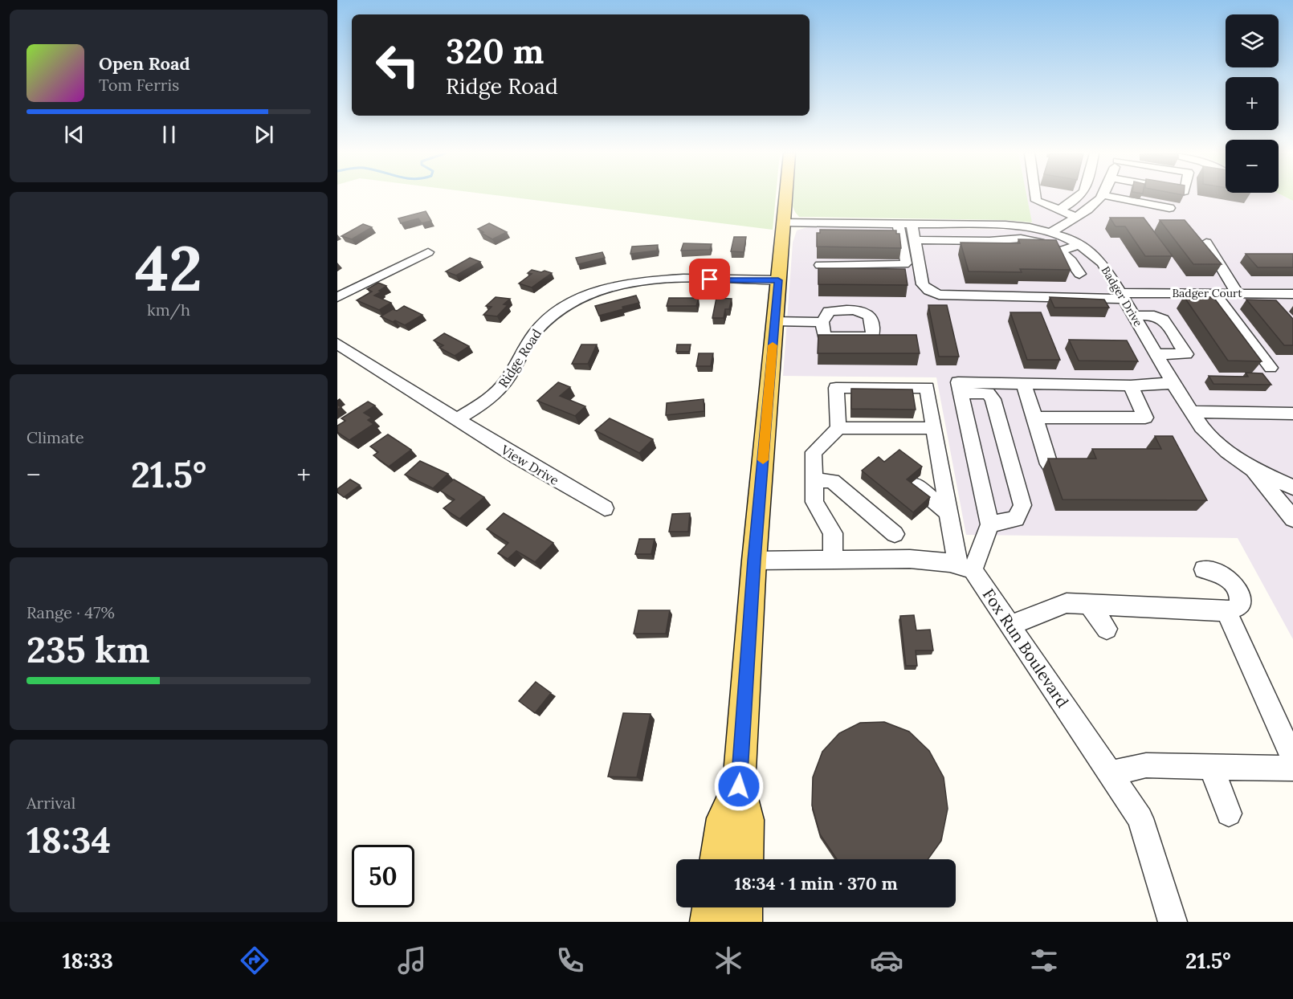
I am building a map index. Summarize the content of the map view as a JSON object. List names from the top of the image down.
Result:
{
  "streets": {
    "street": [
      "Badger Court",
      "Badger Drive",
      "Ridge Road",
      "View Drive",
      "Fox Run Boulevard"
    ]
  },
  "crossings": [
    ["Badger Court", "Badger Drive"],
    ["Ridge Road", "View Drive"]
  ],
  "page": {
    "map_buttons": ["+", "−"],
    "turn": ["320 m", "Ridge Road"],
    "song": ["Open Road", "Tom Ferris"],
    "tile": [
      ["42", "km/h"],
      "Climate",
      ["Range · 47%", "235 km"],
      ["Arrival", "18:34"]
    ],
    "heat": ["−", "21.5°", "+"],
    "limit": "50",
    "trip": "18:34 · 1 min · 370 m",
    "tabs": ["18:33", "21.5°"]
  }
}
